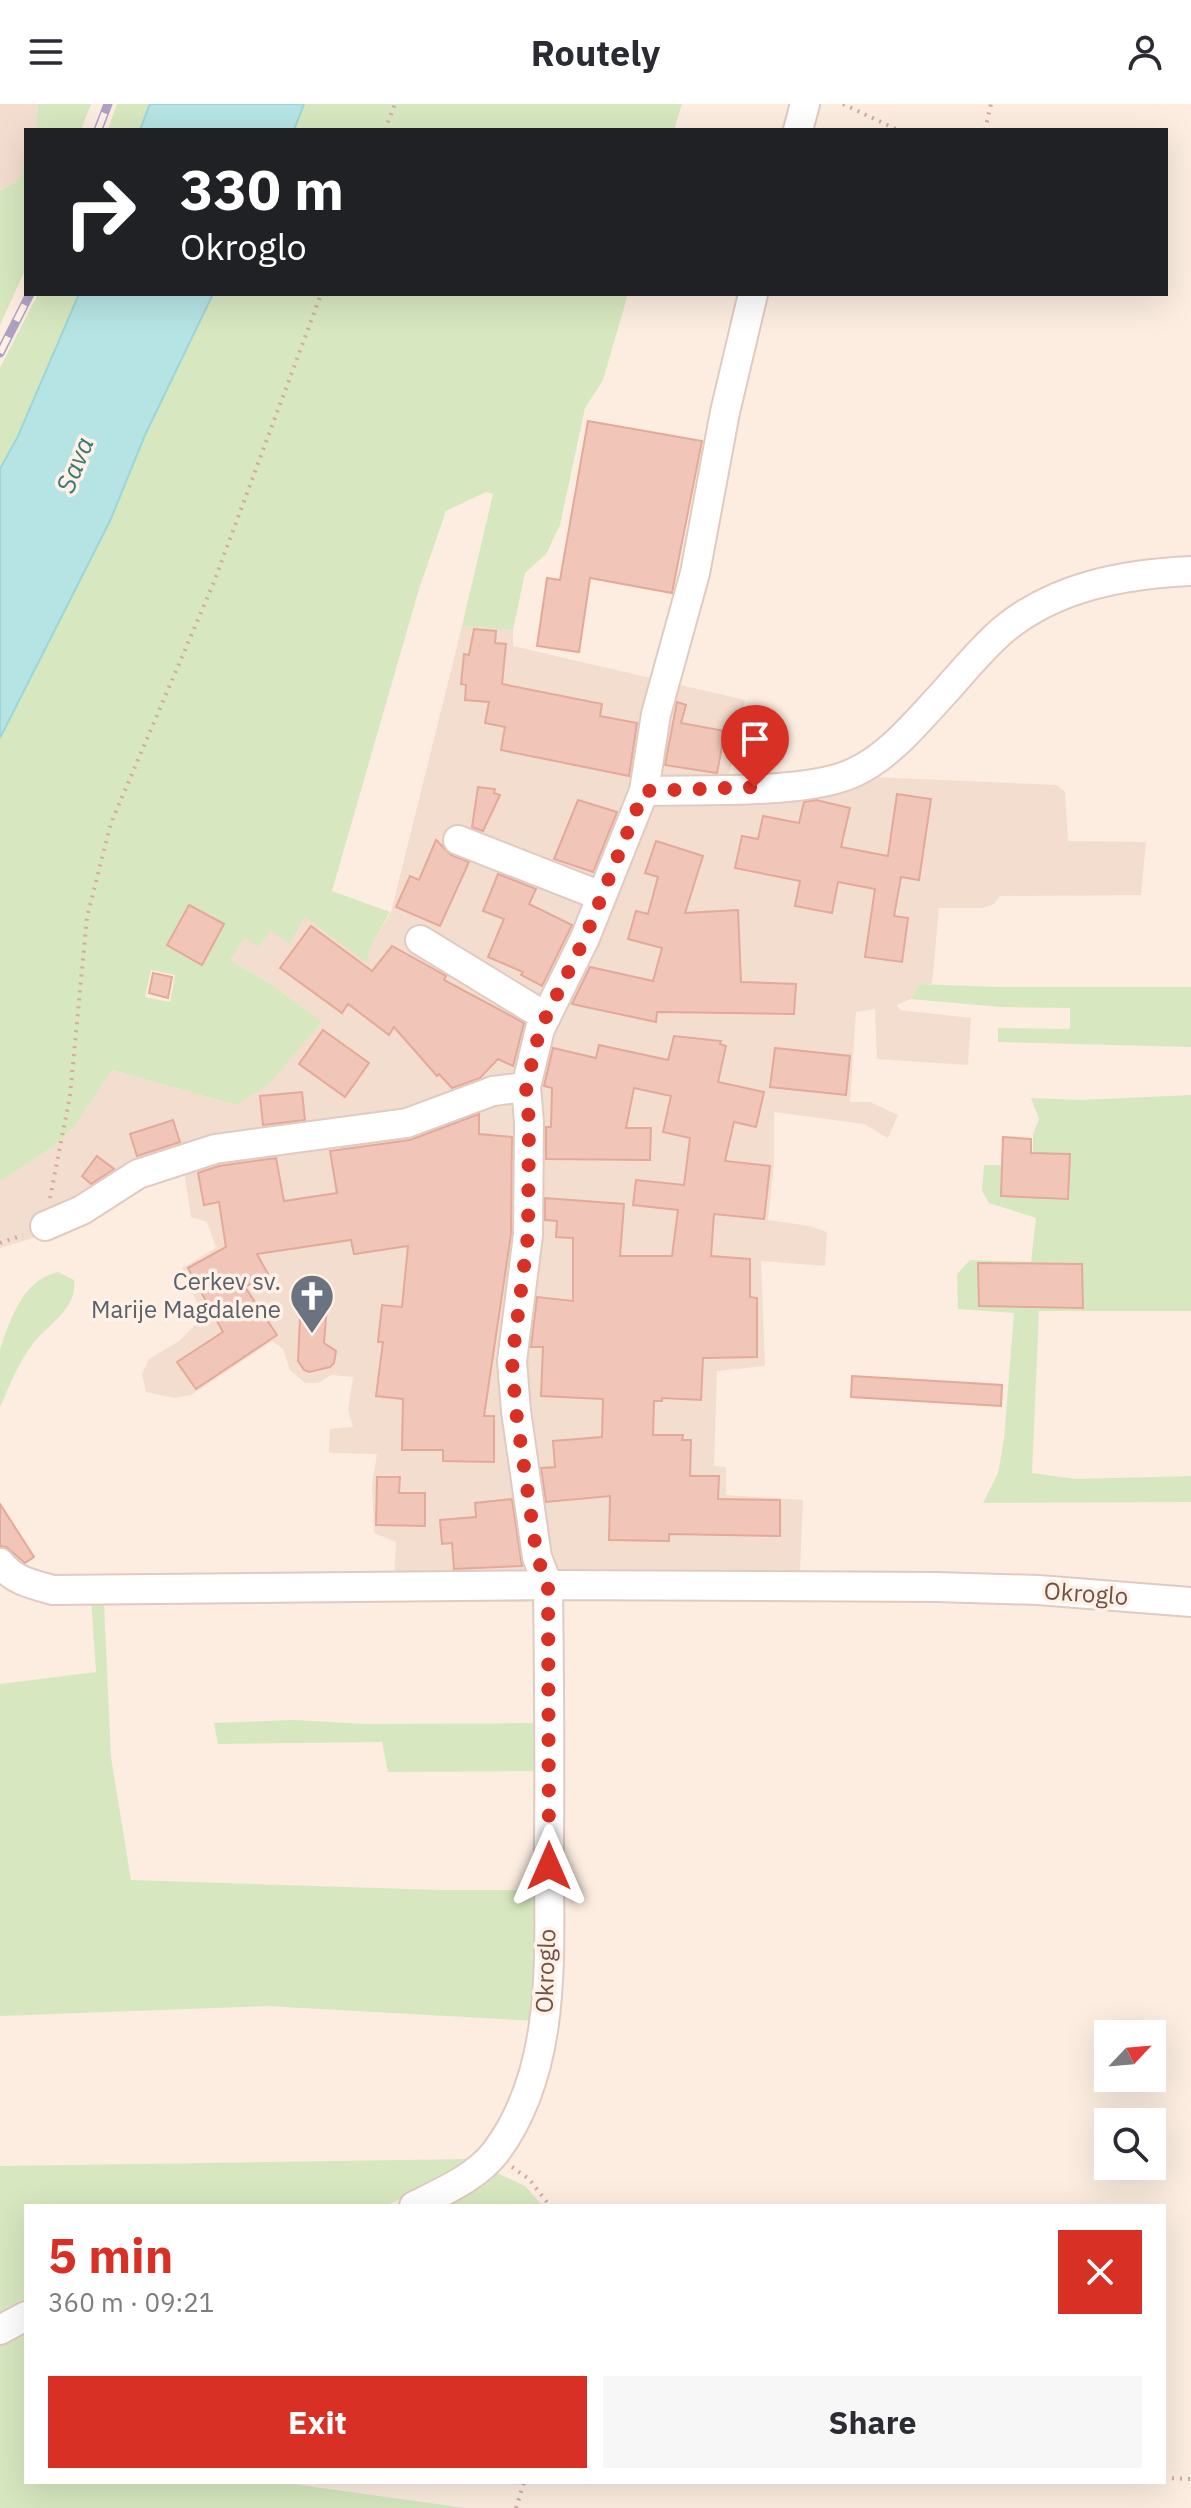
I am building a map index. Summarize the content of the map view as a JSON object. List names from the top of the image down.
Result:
{
  "streets": {
    "street": ["Okroglo"]
  },
  "water": ["Sava"],
  "places": {
    "church": ["Cerkev sv. Marije Magdalene"]
  },
  "north": "top right",
  "page": {
    "header": "Routely",
    "turn": ["330 m", "Okroglo"],
    "heading": ["5 min", "360 m · 09:21"],
    "buttons": ["Exit", "Share"]
  }
}
